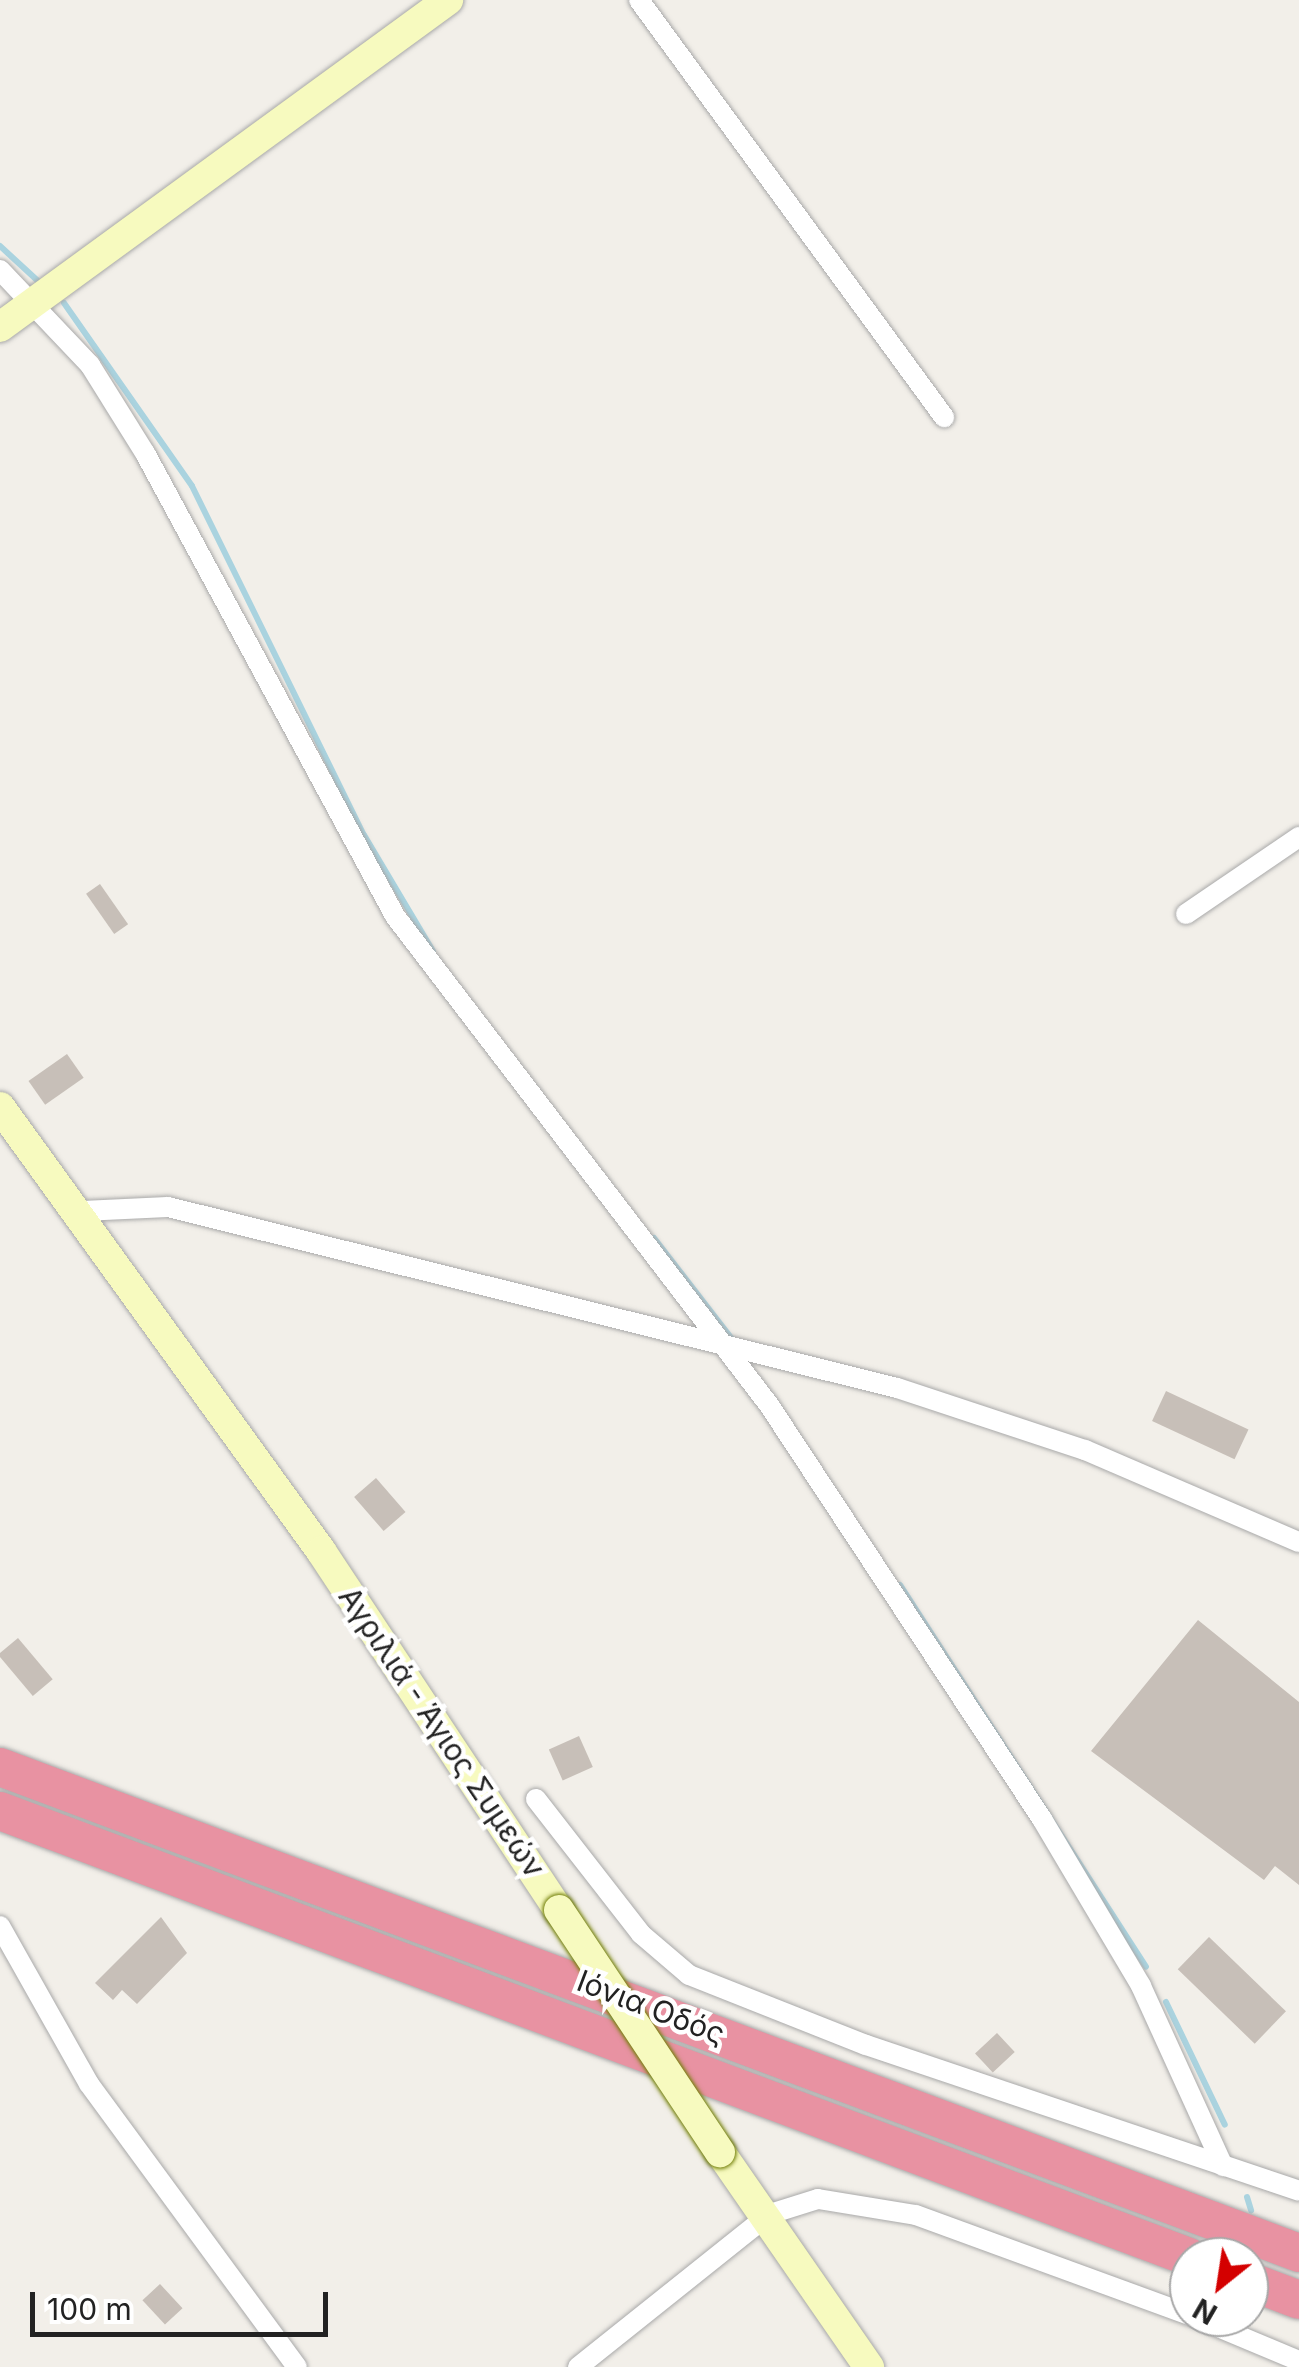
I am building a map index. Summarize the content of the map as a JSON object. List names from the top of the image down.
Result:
{
  "streets": {
    "highway": ["Ιόνια Οδός"],
    "main road": ["Αγριλιά - Άγιος Συμεών"]
  },
  "scale_bar": "100 m",
  "north": "bottom left"
}
